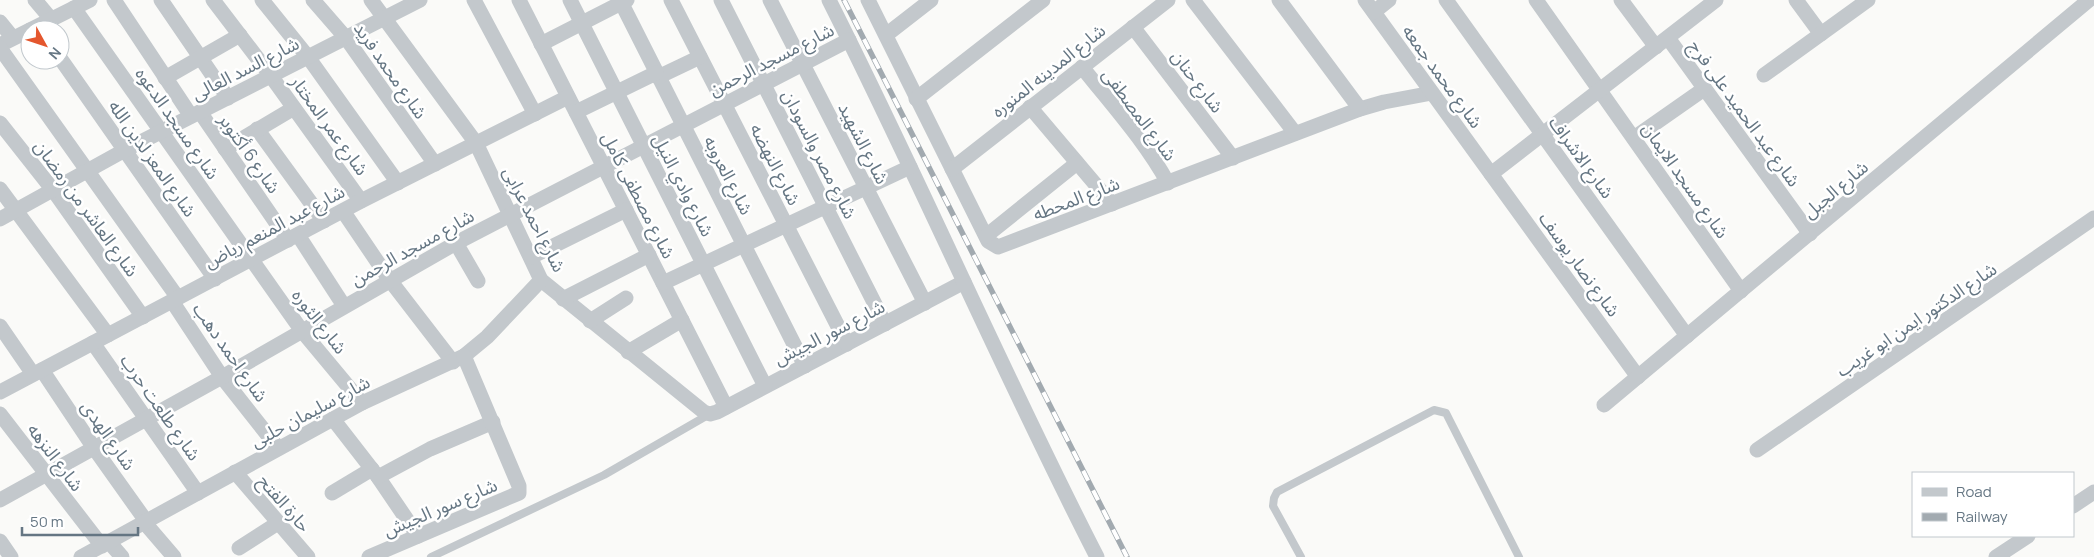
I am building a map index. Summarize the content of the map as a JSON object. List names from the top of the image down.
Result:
{
  "streets": {
    "street": [
      "شارع مسجد الرحمن",
      "شارع السد العالى",
      "شارع محمد فريد",
      "شارع المدينه المنوره",
      "شارع محمد جمعه",
      "شارع حنان",
      "شارع عبد الحميد على فرج",
      "شارع المصطفى",
      "شارع مسجد الدعوه",
      "شارع عمر المختار",
      "شارع الشهيد",
      "شارع 6 أكتوبر",
      "شارع مصر والسودان",
      "شارع الاشراف",
      "شارع المعز لدين الله",
      "شارع النهضه",
      "شارع العروبه",
      "شارع مسجد الايمان",
      "شارع وادي النيل",
      "شارع الجبل",
      "شارع مصطفى كامل",
      "شارع المحطه",
      "شارع العاشر من رمضان",
      "شارع احمد عرابى",
      "شارع عبد المنعم رياض",
      "شارع نصار يوسف",
      "شارع الدكتور ايمن ابو غريب",
      "شارع الثوره",
      "شارع سور الجيش",
      "شارع احمد دهب",
      "شارع طلعت حرب",
      "شارع سليمان حلبى",
      "شارع الهدى",
      "شارع النزهه",
      "حارة الفتح"
    ]
  },
  "crossings": [
    ["شارع مسجد الرحمن", "شارع الشهيد"],
    ["شارع مسجد الرحمن", "شارع 6 أكتوبر"],
    ["شارع مسجد الرحمن", "شارع مصر والسودان"],
    ["شارع مسجد الرحمن", "شارع النهضه"],
    ["شارع مسجد الرحمن", "شارع العروبه"],
    ["شارع مسجد الرحمن", "شارع وادي النيل"],
    ["شارع مسجد الرحمن", "شارع مصطفى كامل"],
    ["شارع مسجد الرحمن", "شارع احمد عرابى"],
    ["شارع مسجد الرحمن", "شارع الثوره"],
    ["شارع مسجد الرحمن", "شارع احمد دهب"],
    ["شارع مسجد الرحمن", "شارع طلعت حرب"],
    ["شارع مسجد الرحمن", "شارع الهدى"],
    ["شارع مسجد الرحمن", "شارع النزهه"],
    ["شارع السد العالى", "شارع محمد فريد"],
    ["شارع السد العالى", "شارع مسجد الدعوه"],
    ["شارع السد العالى", "شارع عمر المختار"],
    ["شارع السد العالى", "شارع 6 أكتوبر"],
    ["شارع السد العالى", "شارع المعز لدين الله"],
    ["شارع السد العالى", "شارع العاشر من رمضان"],
    ["شارع السد العالى", "شارع احمد عرابى"],
    ["شارع محمد فريد", "شارع عبد المنعم رياض"],
    ["شارع المدينه المنوره", "شارع حنان"],
    ["شارع المدينه المنوره", "شارع المصطفى"],
    ["شارع محمد جمعه", "شارع المحطه"],
    ["شارع محمد جمعه", "شارع نصار يوسف"],
    ["شارع حنان", "شارع المحطه"],
    ["شارع عبد الحميد على فرج", "شارع الجبل"],
    ["شارع المصطفى", "شارع المحطه"],
    ["شارع مسجد الدعوه", "شارع عبد المنعم رياض"],
    ["شارع مسجد الدعوه", "شارع الثوره"],
    ["شارع عمر المختار", "شارع عبد المنعم رياض"],
    ["شارع الشهيد", "شارع سور الجيش"],
    ["شارع 6 أكتوبر", "شارع عبد المنعم رياض"],
    ["شارع مصر والسودان", "شارع سور الجيش"],
    ["شارع الاشراف", "شارع الجبل"],
    ["شارع المعز لدين الله", "شارع عبد المنعم رياض"],
    ["شارع النهضه", "شارع سور الجيش"],
    ["شارع العروبه", "شارع سور الجيش"],
    ["شارع مسجد الايمان", "شارع الجبل"],
    ["شارع وادي النيل", "شارع سور الجيش"],
    ["شارع الجبل", "شارع نصار يوسف"],
    ["شارع مصطفى كامل", "شارع عبد المنعم رياض"],
    ["شارع مصطفى كامل", "شارع سور الجيش"],
    ["شارع العاشر من رمضان", "شارع عبد المنعم رياض"],
    ["شارع احمد عرابى", "شارع عبد المنعم رياض"],
    ["شارع احمد عرابى", "شارع سور الجيش"],
    ["شارع احمد عرابى", "شارع سليمان حلبى"],
    ["شارع عبد المنعم رياض", "شارع الثوره"],
    ["شارع عبد المنعم رياض", "شارع احمد دهب"],
    ["شارع عبد المنعم رياض", "شارع طلعت حرب"],
    ["شارع عبد المنعم رياض", "شارع الهدى"],
    ["شارع الثوره", "شارع سليمان حلبى"],
    ["شارع احمد دهب", "شارع سليمان حلبى"],
    ["شارع طلعت حرب", "شارع سليمان حلبى"],
    ["شارع سليمان حلبى", "شارع الهدى"],
    ["شارع سليمان حلبى", "شارع النزهه"],
    ["شارع سليمان حلبى", "حارة الفتح"]
  ],
  "legend": ["Road", "Railway"],
  "scale_bar": "50 m",
  "north": "bottom right"
}
